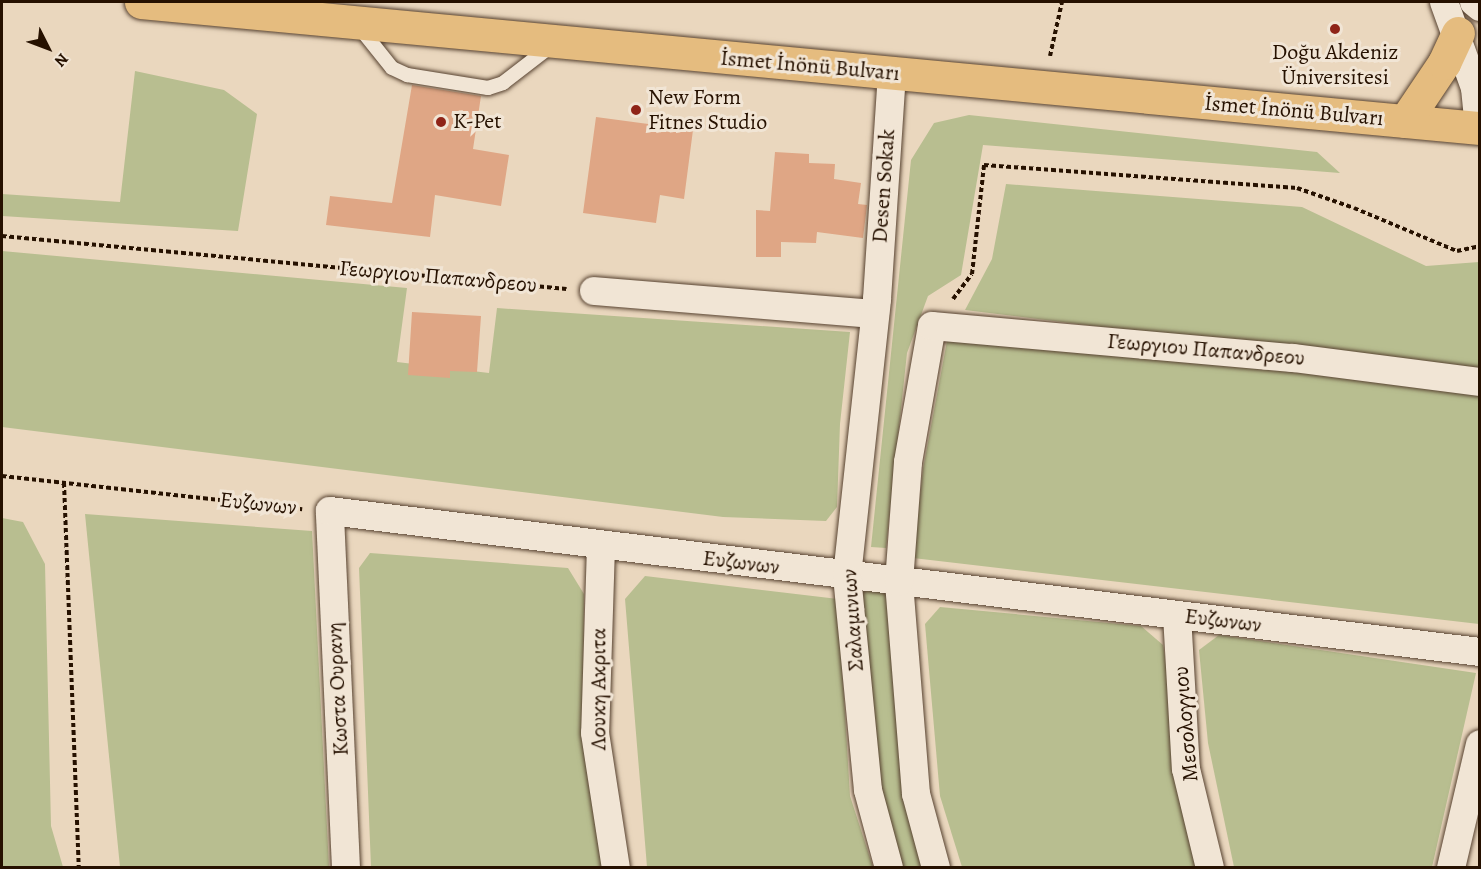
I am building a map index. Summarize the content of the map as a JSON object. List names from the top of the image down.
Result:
{
  "streets": {
    "main road": ["İsmet İnönü Bulvarı"],
    "street": [
      "Desen Sokak",
      "Γεωργιου Παπανδρεου",
      "Ευζωνων",
      "Σαλαμινιων",
      "Κωστα Ουρανη",
      "Λουκη Ακριτα",
      "Μεσολογγιου"
    ]
  },
  "crossings": [
    ["İsmet İnönü Bulvarı", "Desen Sokak"],
    ["Desen Sokak", "Σαλαμινιων"],
    ["Ευζωνων", "Σαλαμινιων"],
    ["Ευζωνων", "Κωστα Ουρανη"],
    ["Ευζωνων", "Λουκη Ακριτα"],
    ["Ευζωνων", "Μεσολογγιου"]
  ],
  "places": ["Doğu Akdeniz Üniversitesi", "New Form Fitnes Studio", "K-Pet"],
  "north": "bottom right"
}
